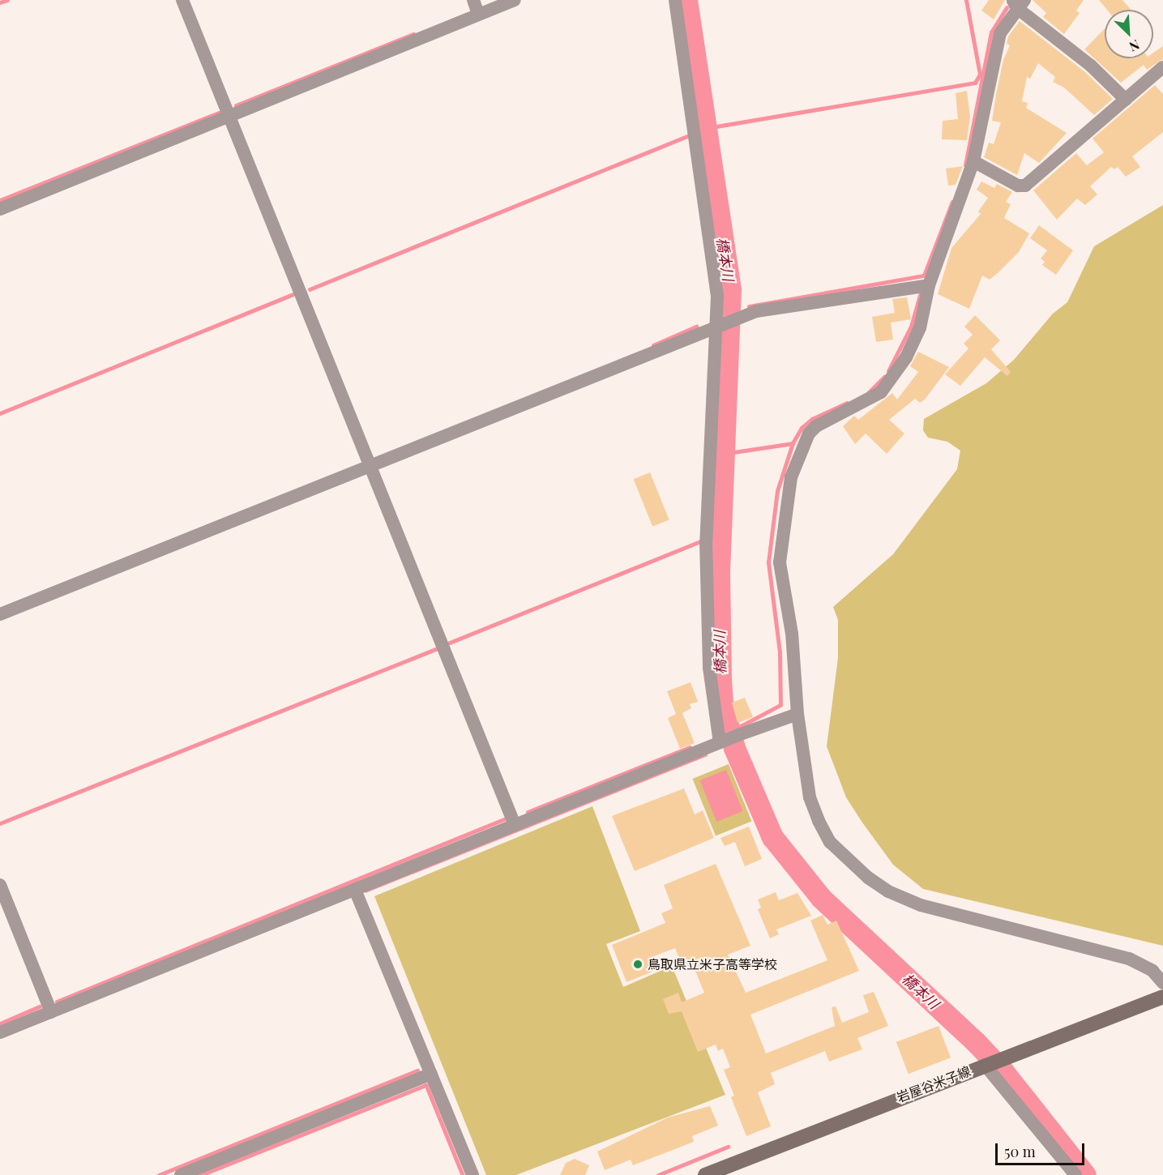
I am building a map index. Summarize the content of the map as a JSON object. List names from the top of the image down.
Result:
{
  "streets": {
    "main road": ["岩屋谷米子線"]
  },
  "water": ["橋本川"],
  "places": ["鳥取県立米子高等学校"],
  "scale_bar": "50 m",
  "north": "bottom right"
}
